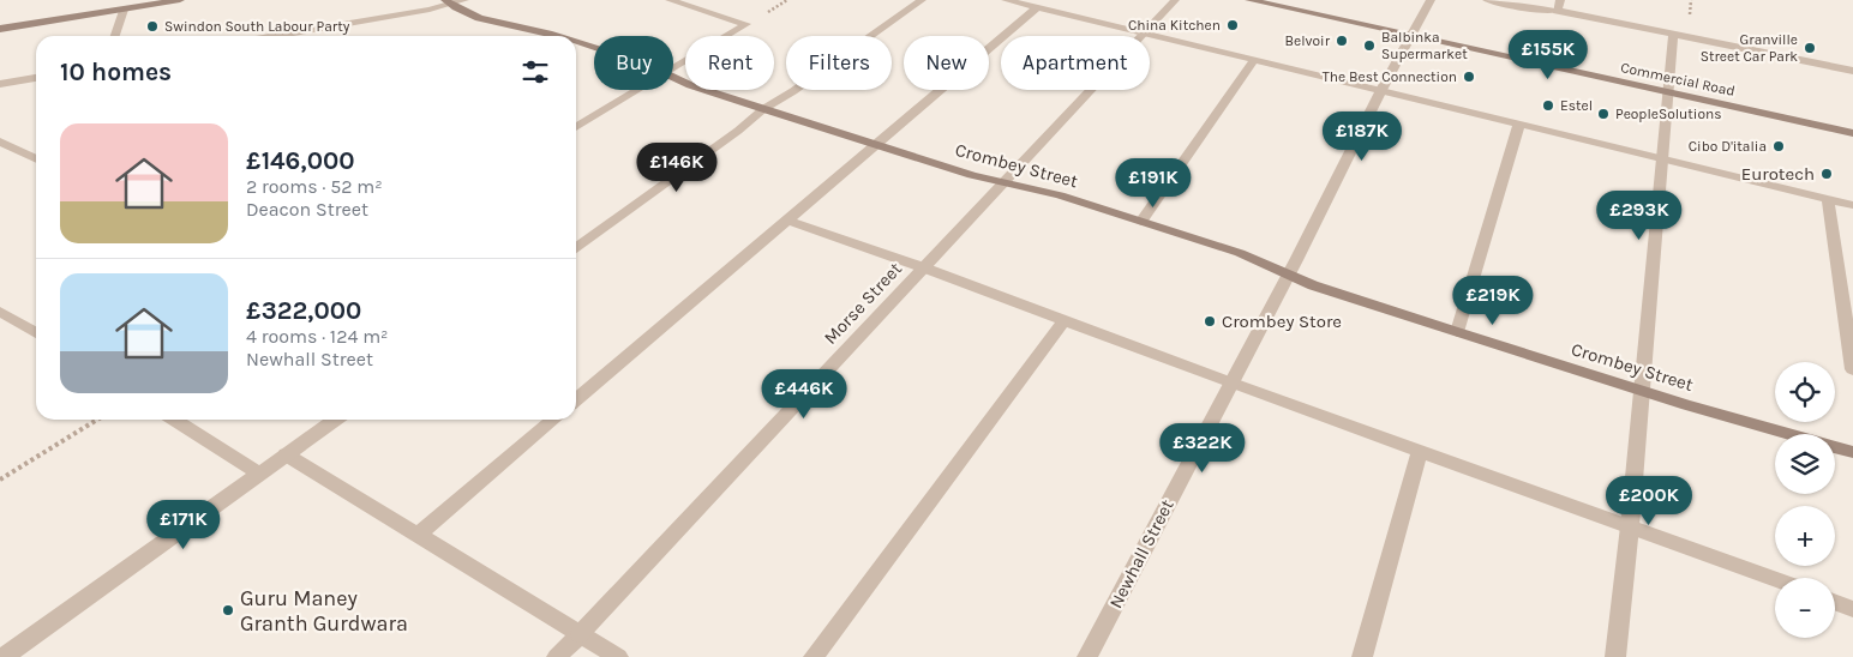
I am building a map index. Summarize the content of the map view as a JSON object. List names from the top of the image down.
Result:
{
  "streets": {
    "street": [
      "Commercial Road",
      "Crombey Street",
      "Morse Street",
      "Newhall Street"
    ]
  },
  "crossings": [
    ["Commercial Road", "Newhall Street"],
    ["Crombey Street", "Morse Street"],
    ["Crombey Street", "Newhall Street"]
  ],
  "places": [
    "China Kitchen",
    "Swindon South Labour Party",
    "Belvoir",
    "Balbinka Supermarket",
    "Granville Street Car Park",
    "The Best Connection",
    "Estel",
    "PeopleSolutions",
    "Cibo D'italia",
    "Eurotech",
    "Crombey Store",
    "Guru Maney Granth Gurdwara"
  ],
  "page": {
    "price": [
      "£155K",
      "£187K",
      "£146K",
      "£191K",
      "£293K",
      "£219K",
      "£446K",
      "£322K",
      "£200K",
      "£171K"
    ],
    "chip": [
      "Buy",
      "Rent",
      "Filters",
      "New",
      "Apartment"
    ],
    "heading": "10 homes",
    "list": [
      {
        "name": "£146,000",
        "note": "2 rooms · 52 m² · Deacon Street"
      },
      {
        "name": "£322,000",
        "note": "4 rooms · 124 m² · Newhall Street"
      }
    ],
    "map_buttons": ["+", "−"]
  }
}
